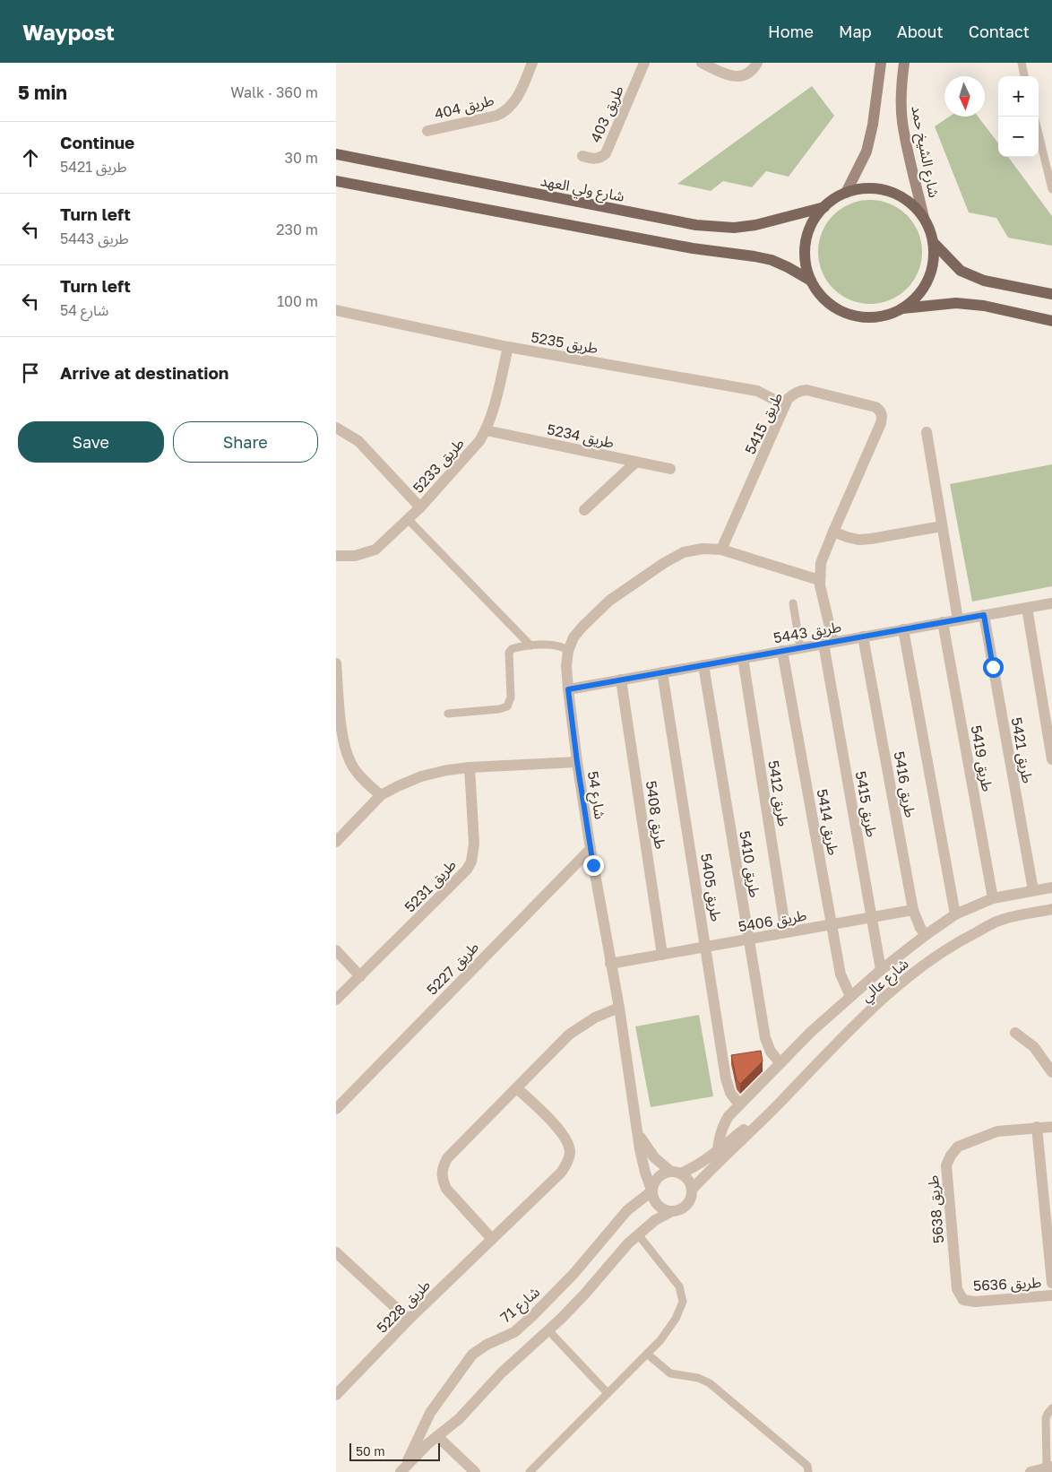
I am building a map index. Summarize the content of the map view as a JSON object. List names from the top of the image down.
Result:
{
  "streets": {
    "main road": ["شارع الشيخ حمد", "شارع ولي العهد"],
    "street": [
      "طريق 404",
      "طريق 403",
      "طريق 5235",
      "طريق 5415",
      "طريق 5234",
      "طريق 5233",
      "طريق 5443",
      "طريق 5421",
      "طريق 5419",
      "طريق 5416",
      "طريق 5412",
      "شارع 54",
      "طريق 5408",
      "طريق 5414",
      "طريق 5410",
      "طريق 5231",
      "طريق 5405",
      "طريق 5406",
      "طريق 5227",
      "شارع عالي",
      "طريق 5638",
      "طريق 5636",
      "شارع 71",
      "طريق 5228"
    ]
  },
  "crossings": [
    ["شارع الشيخ حمد", "شارع ولي العهد"],
    ["طريق 5235", "طريق 5415"],
    ["طريق 5235", "طريق 5233"],
    ["طريق 5415", "طريق 5443"],
    ["طريق 5415", "شارع 54"],
    ["طريق 5415", "طريق 5406"],
    ["طريق 5234", "طريق 5233"],
    ["طريق 5443", "طريق 5421"],
    ["طريق 5443", "طريق 5419"],
    ["طريق 5443", "طريق 5416"],
    ["طريق 5443", "طريق 5412"],
    ["طريق 5443", "شارع 54"],
    ["طريق 5443", "طريق 5408"],
    ["طريق 5443", "طريق 5414"],
    ["طريق 5443", "طريق 5410"],
    ["طريق 5443", "طريق 5405"],
    ["طريق 5416", "طريق 5406"],
    ["طريق 5412", "طريق 5406"],
    ["شارع 54", "طريق 5406"],
    ["شارع 54", "طريق 5227"],
    ["شارع 54", "شارع عالي"],
    ["شارع 54", "شارع 71"],
    ["طريق 5408", "طريق 5406"],
    ["طريق 5414", "طريق 5406"],
    ["طريق 5410", "طريق 5406"],
    ["طريق 5405", "طريق 5406"],
    ["شارع عالي", "شارع 71"],
    ["طريق 5638", "طريق 5636"]
  ],
  "scale_bar": "50 m",
  "north": "bottom",
  "page": {
    "header": "Waypost",
    "nav": [
      "Home",
      "Map",
      "About",
      "Contact"
    ],
    "heading": ["5 min", "Walk · 360 m"],
    "map_buttons": ["+", "−"],
    "list": [
      ["Continue", "طريق 5421", "30 m"],
      ["Turn left", "طريق 5443", "230 m"],
      ["Turn left", "شارع 54", "100 m"],
      "Arrive at destination"
    ],
    "buttons": ["Save", "Share"],
    "scale": "50 m"
  }
}
